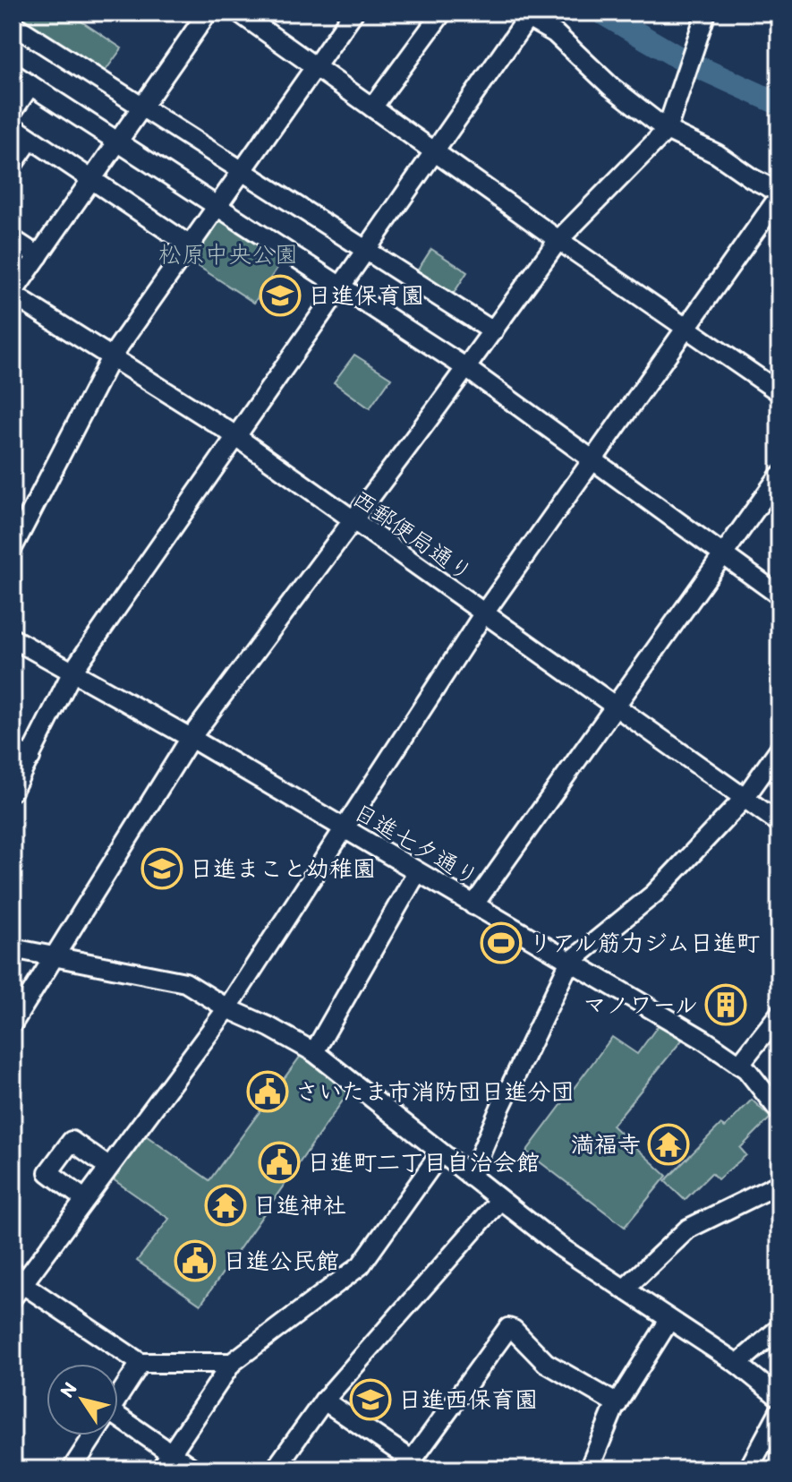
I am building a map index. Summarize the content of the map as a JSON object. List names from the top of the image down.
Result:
{
  "streets": {
    "street": ["西郵便局通り", "日進七夕通り"]
  },
  "parks": ["松原中央公園"],
  "places": {
    "school or university": ["日進保育園", "日進まこと幼稚園", "日進西保育園"],
    "sports": ["リアル筋力ジム日進町"],
    "building": ["マノワール"],
    "public building": ["さいたま市消防団日進分団", "日進町二丁目自治会館", "日進公民館"],
    "temple": ["満福寺", "日進神社"]
  },
  "north": "top left"
}
